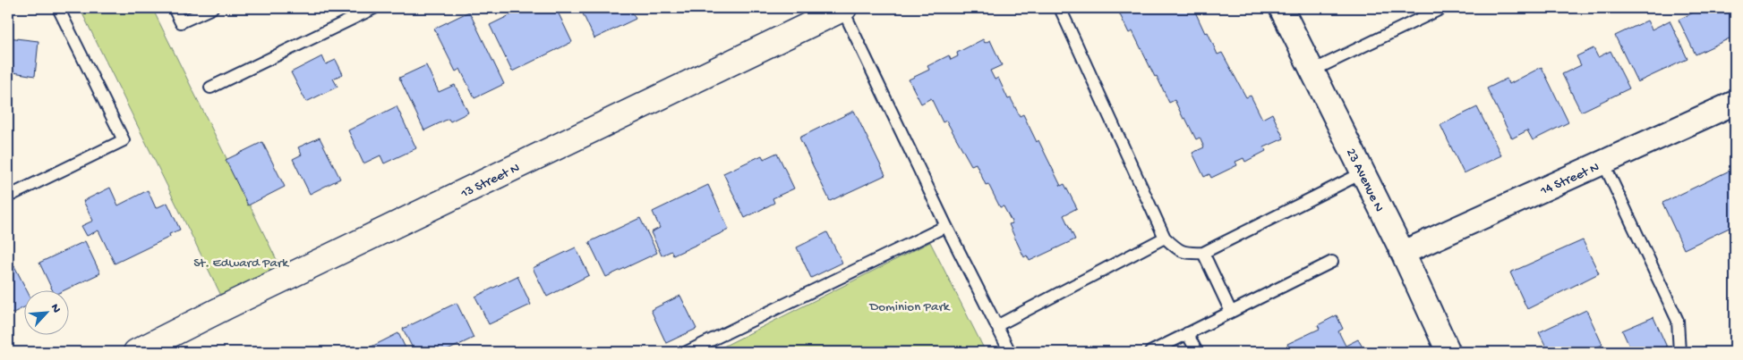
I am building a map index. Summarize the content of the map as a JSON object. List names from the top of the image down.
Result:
{
  "streets": {
    "street": ["14 Street N", "13 Street N", "23 Avenue N"]
  },
  "crossings": [
    ["14 Street N", "23 Avenue N"]
  ],
  "parks": ["St. Edward Park", "Dominion Park"],
  "north": "top right"
}
